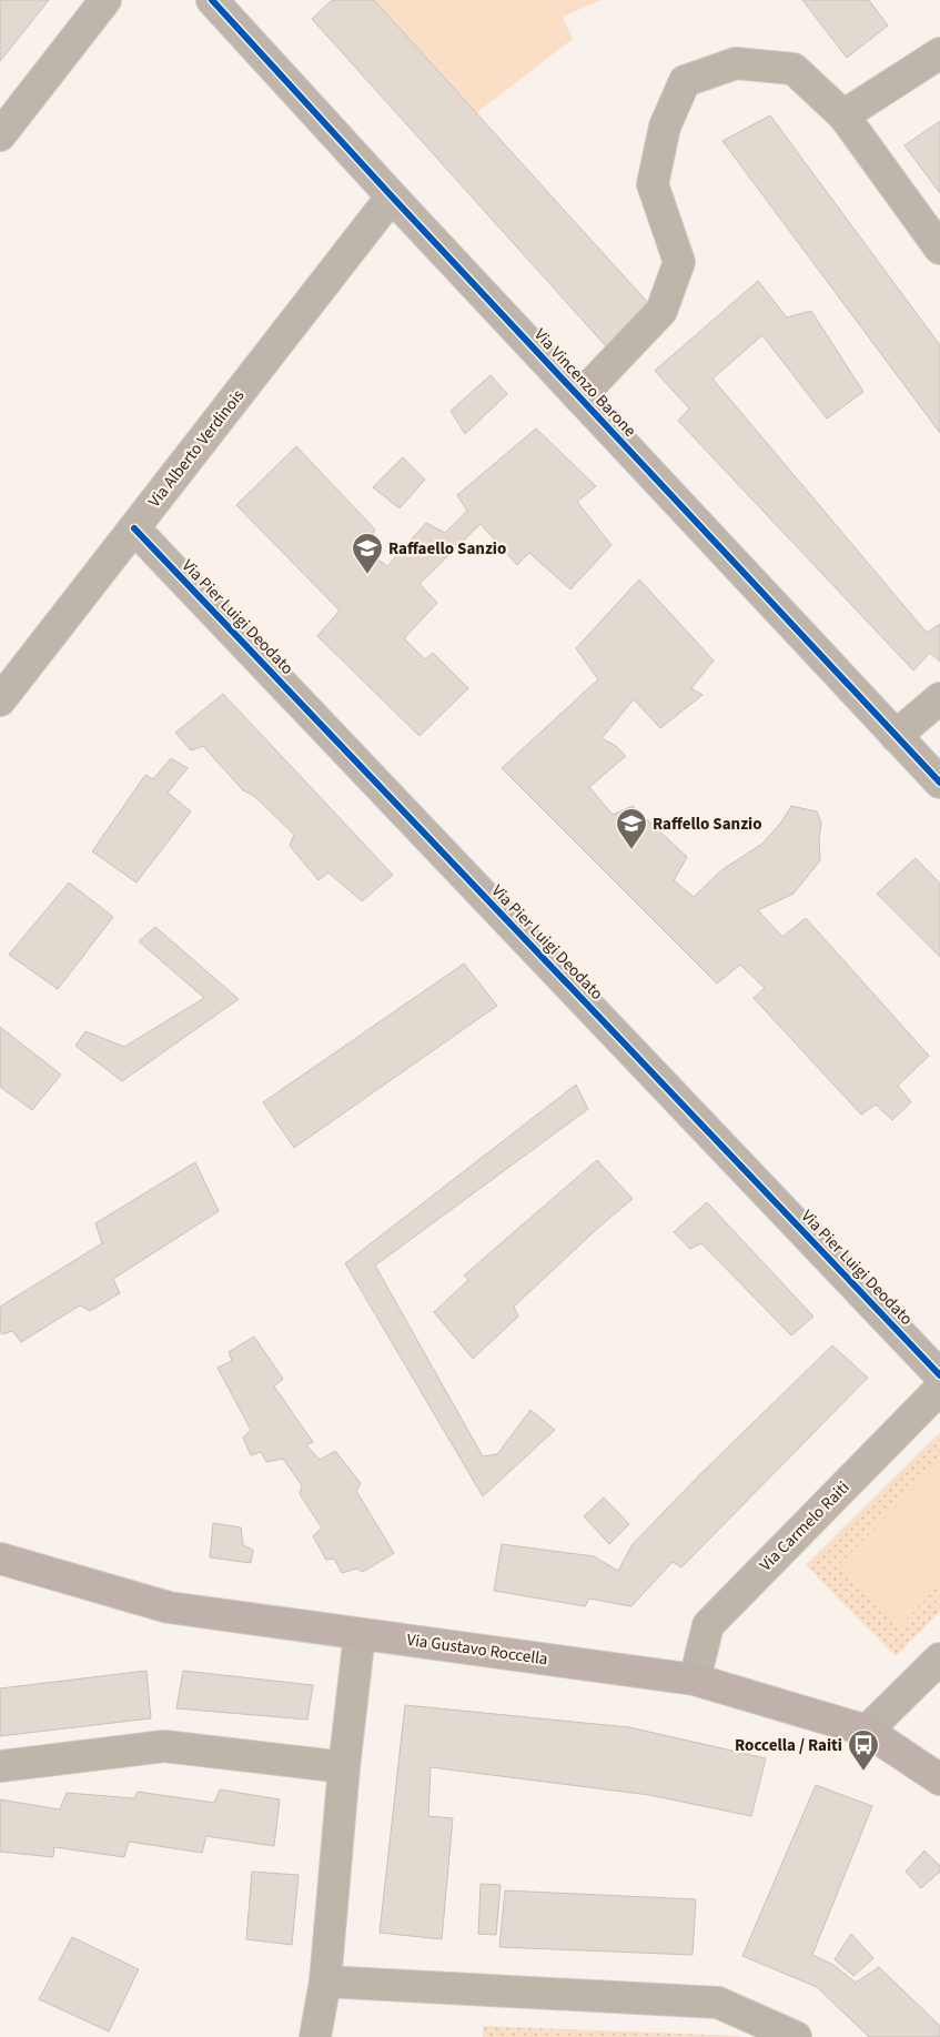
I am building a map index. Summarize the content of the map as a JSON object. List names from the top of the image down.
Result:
{
  "streets": {
    "street": [
      "Via Vincenzo Barone",
      "Via Alberto Verdinois",
      "Via Pier Luigi Deodato",
      "Via Carmelo Raiti",
      "Via Gustavo Roccella"
    ]
  },
  "crossings": [
    ["Via Vincenzo Barone", "Via Alberto Verdinois"],
    ["Via Alberto Verdinois", "Via Pier Luigi Deodato"],
    ["Via Carmelo Raiti", "Via Gustavo Roccella"]
  ],
  "places": {
    "school or university": ["Raffaello Sanzio", "Raffello Sanzio"],
    "bus stop": ["Roccella / Raiti"]
  }
}
